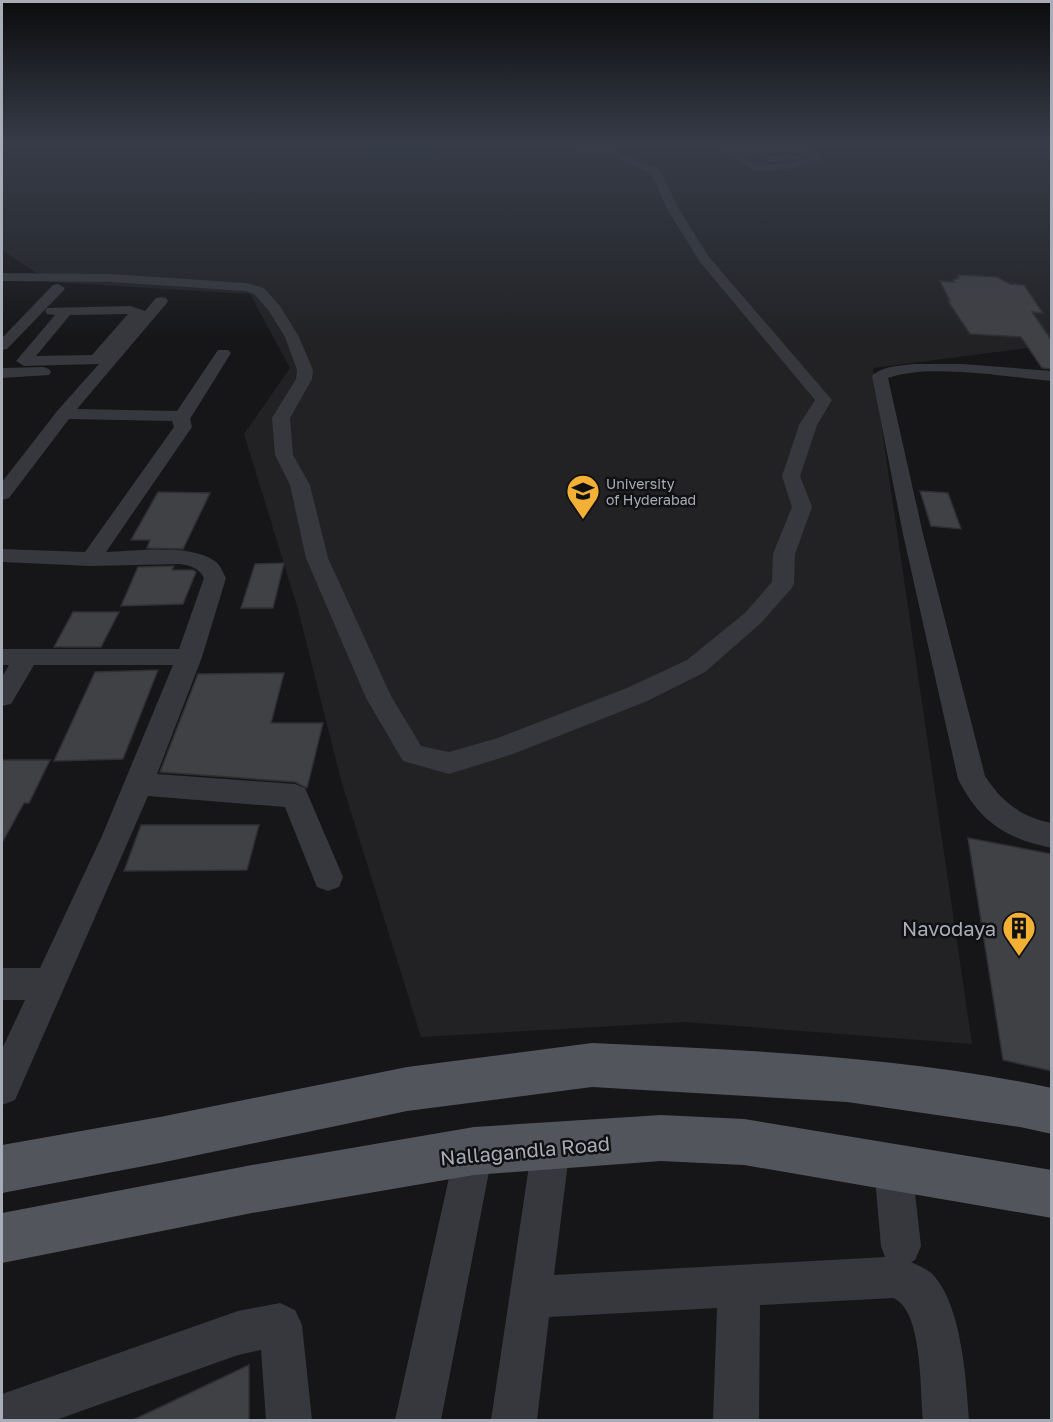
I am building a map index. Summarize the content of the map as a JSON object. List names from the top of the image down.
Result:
{
  "streets": {
    "main road": ["Nallagandla Road"]
  },
  "places": {
    "school or university": ["University of Hyderabad"],
    "building": ["Navodaya"]
  }
}
